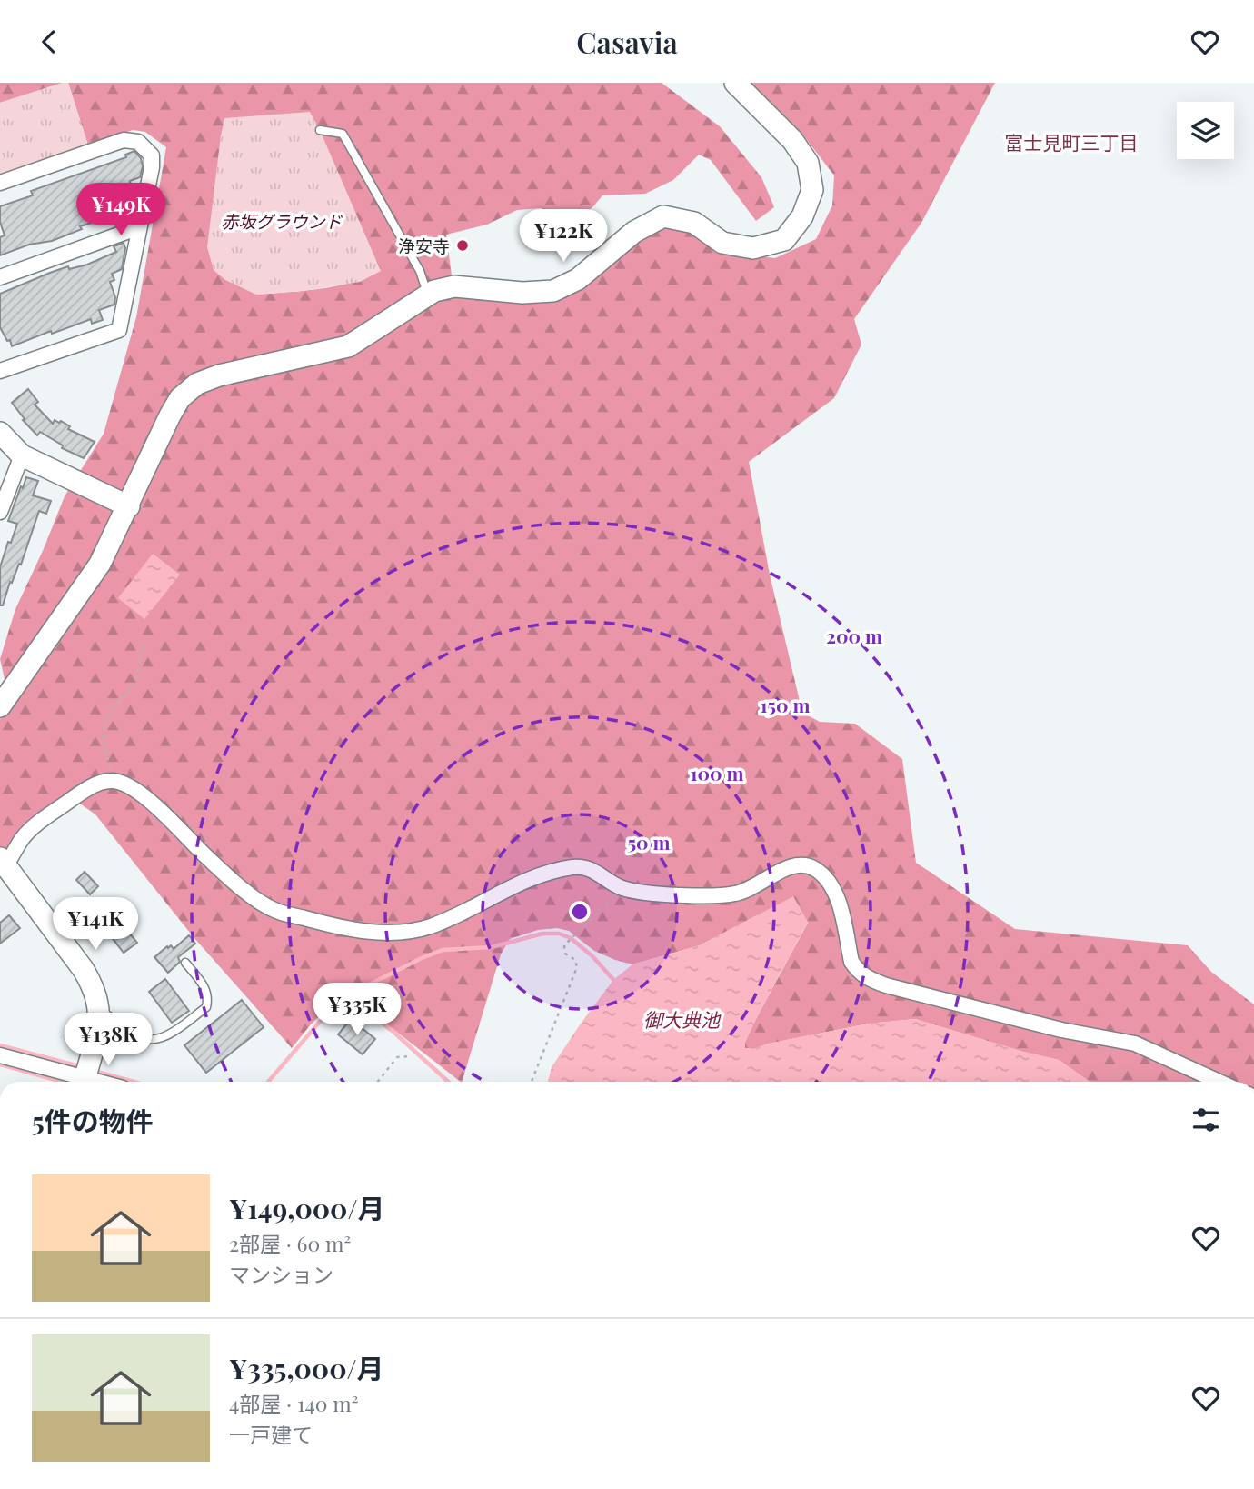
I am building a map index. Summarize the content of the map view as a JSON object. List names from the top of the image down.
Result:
{
  "districts": ["富士見町三丁目"],
  "water": ["御大典池"],
  "parks": ["赤坂グラウンド"],
  "places": ["浄安寺"],
  "page": {
    "header": "Casavia",
    "price": [
      "¥149K",
      "¥122K",
      "¥141K",
      "¥335K",
      "¥138K"
    ],
    "heading": "5件の物件",
    "list": [
      {
        "name": "¥149,000/月",
        "note": "2部屋 · 60 m² · マンション"
      },
      {
        "name": "¥335,000/月",
        "note": "4部屋 · 140 m² · 一戸建て"
      }
    ]
  },
  "rings": [
    "200 m",
    "150 m",
    "100 m",
    "50 m"
  ]
}
